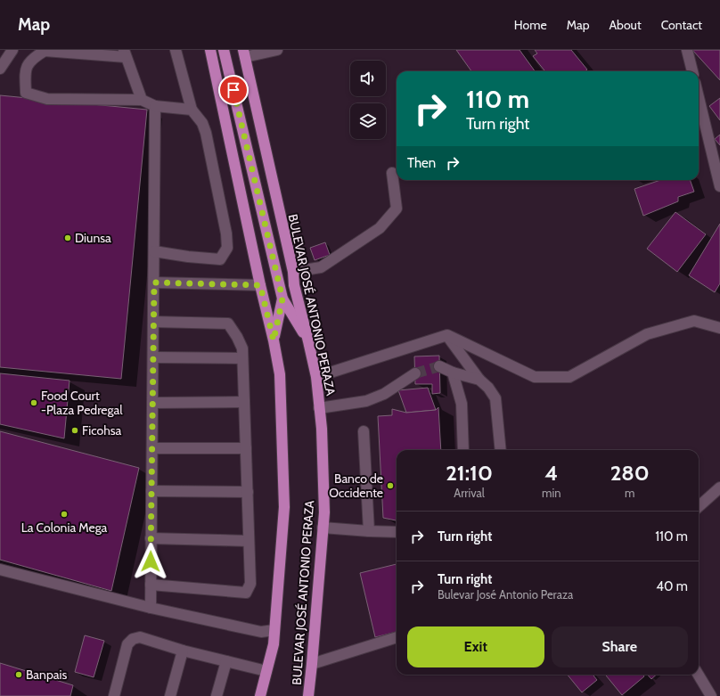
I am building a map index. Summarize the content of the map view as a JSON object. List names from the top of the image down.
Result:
{
  "streets": {
    "main road": ["BULEVAR JOSÉ ANTONIO PERAZA"]
  },
  "places": [
    "Diunsa",
    "Food Court -Plaza Pedregal",
    "Ficohsa",
    "Banco de Occidente",
    "La Colonia Mega",
    "Banpais"
  ],
  "page": {
    "header": "Map",
    "nav": [
      "Home",
      "Map",
      "About",
      "Contact"
    ],
    "turn": ["110 m", "Turn right"],
    "then": "Then",
    "eta": [
      "21:10",
      "Arrival",
      "4",
      "min",
      "280",
      "m"
    ],
    "list": [
      {
        "name": "Turn right",
        "value": "110 m"
      },
      {
        "name": "Turn right",
        "note": "Bulevar José Antonio Peraza",
        "value": "40 m"
      }
    ],
    "buttons": ["Exit", "Share"]
  }
}
